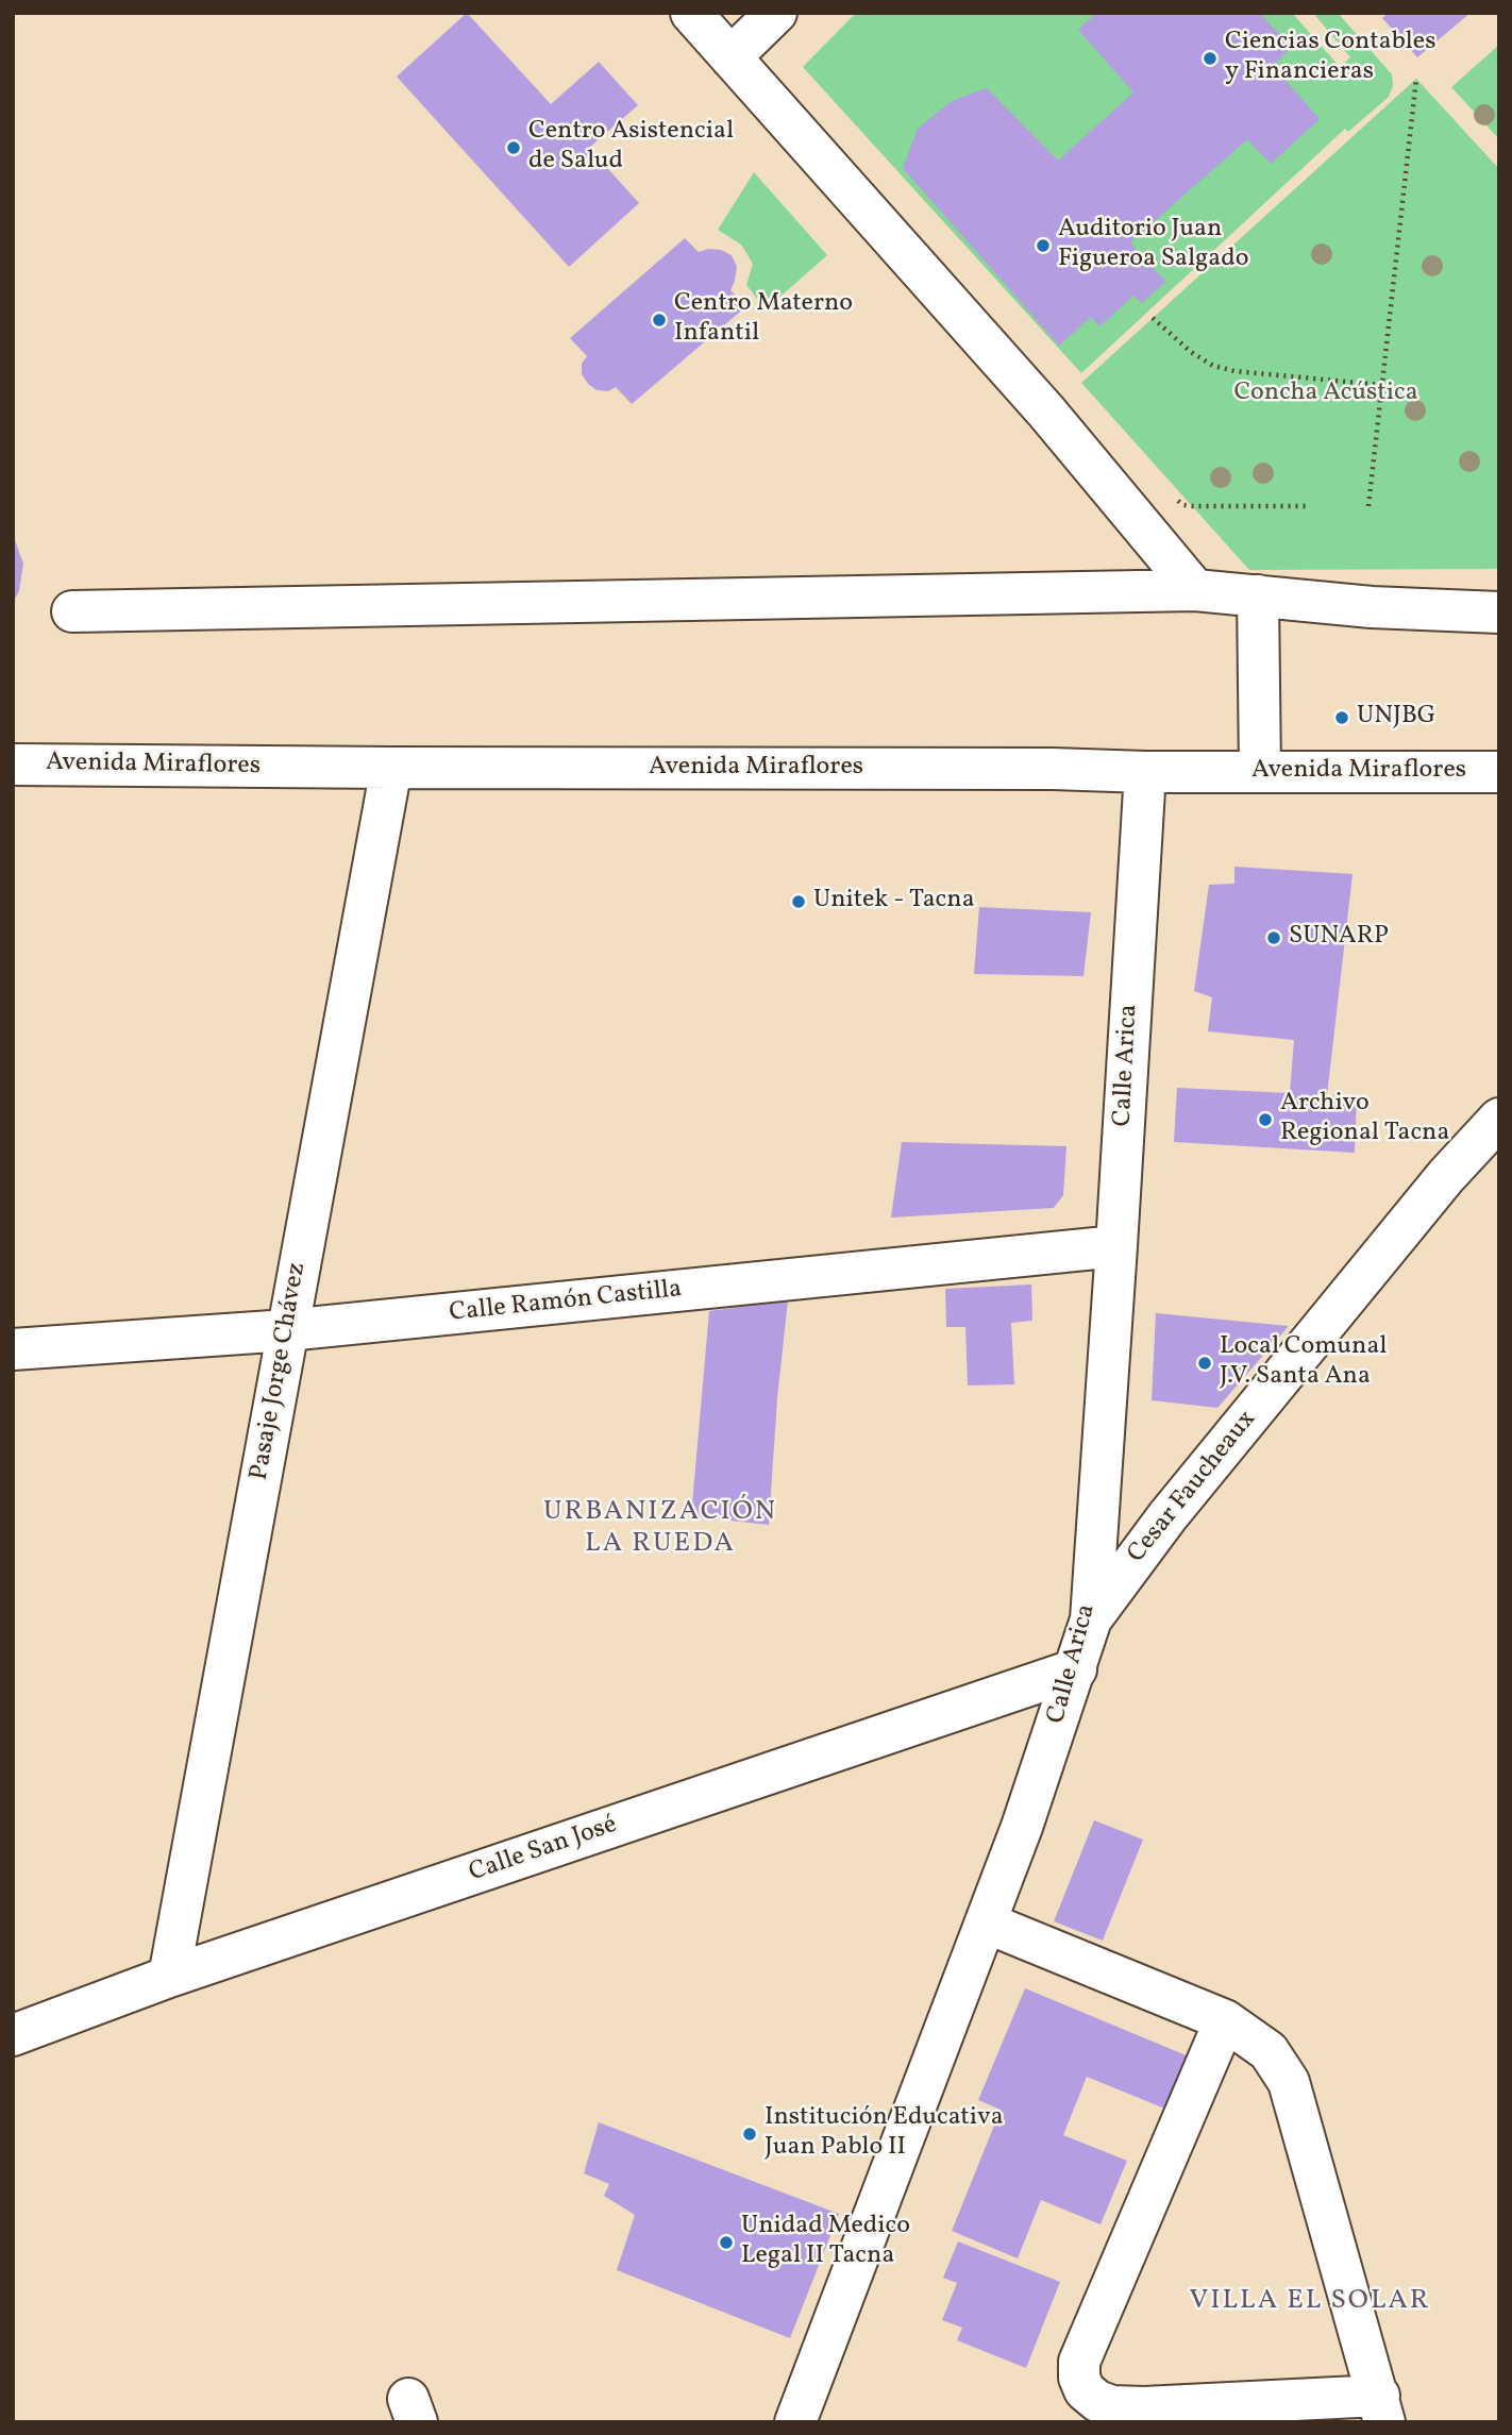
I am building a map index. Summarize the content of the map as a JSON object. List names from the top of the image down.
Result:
{
  "streets": {
    "street": [
      "Avenida Miraflores",
      "Calle Arica",
      "Calle Ramón Castilla",
      "Pasaje Jorge Chávez",
      "Cesar Faucheaux",
      "Calle San José"
    ]
  },
  "crossings": [
    ["Avenida Miraflores", "Calle Arica"],
    ["Avenida Miraflores", "Pasaje Jorge Chávez"],
    ["Calle Arica", "Calle Ramón Castilla"],
    ["Calle Arica", "Cesar Faucheaux"],
    ["Calle Arica", "Calle San José"],
    ["Calle Ramón Castilla", "Pasaje Jorge Chávez"],
    ["Pasaje Jorge Chávez", "Calle San José"]
  ],
  "districts": ["URBANIZACIÓN LA RUEDA", "VILLA EL SOLAR"],
  "parks": ["Concha Acústica"],
  "places": [
    "Ciencias Contables y Financieras",
    "Centro Asistencial de Salud",
    "Auditorio Juan Figueroa Salgado",
    "Centro Materno Infantil",
    "UNJBG",
    "Unitek - Tacna",
    "SUNARP",
    "Archivo Regional Tacna",
    "Local Comunal J.V. Santa Ana",
    "Institución Educativa Juan Pablo II",
    "Unidad Medico Legal II Tacna"
  ]
}
